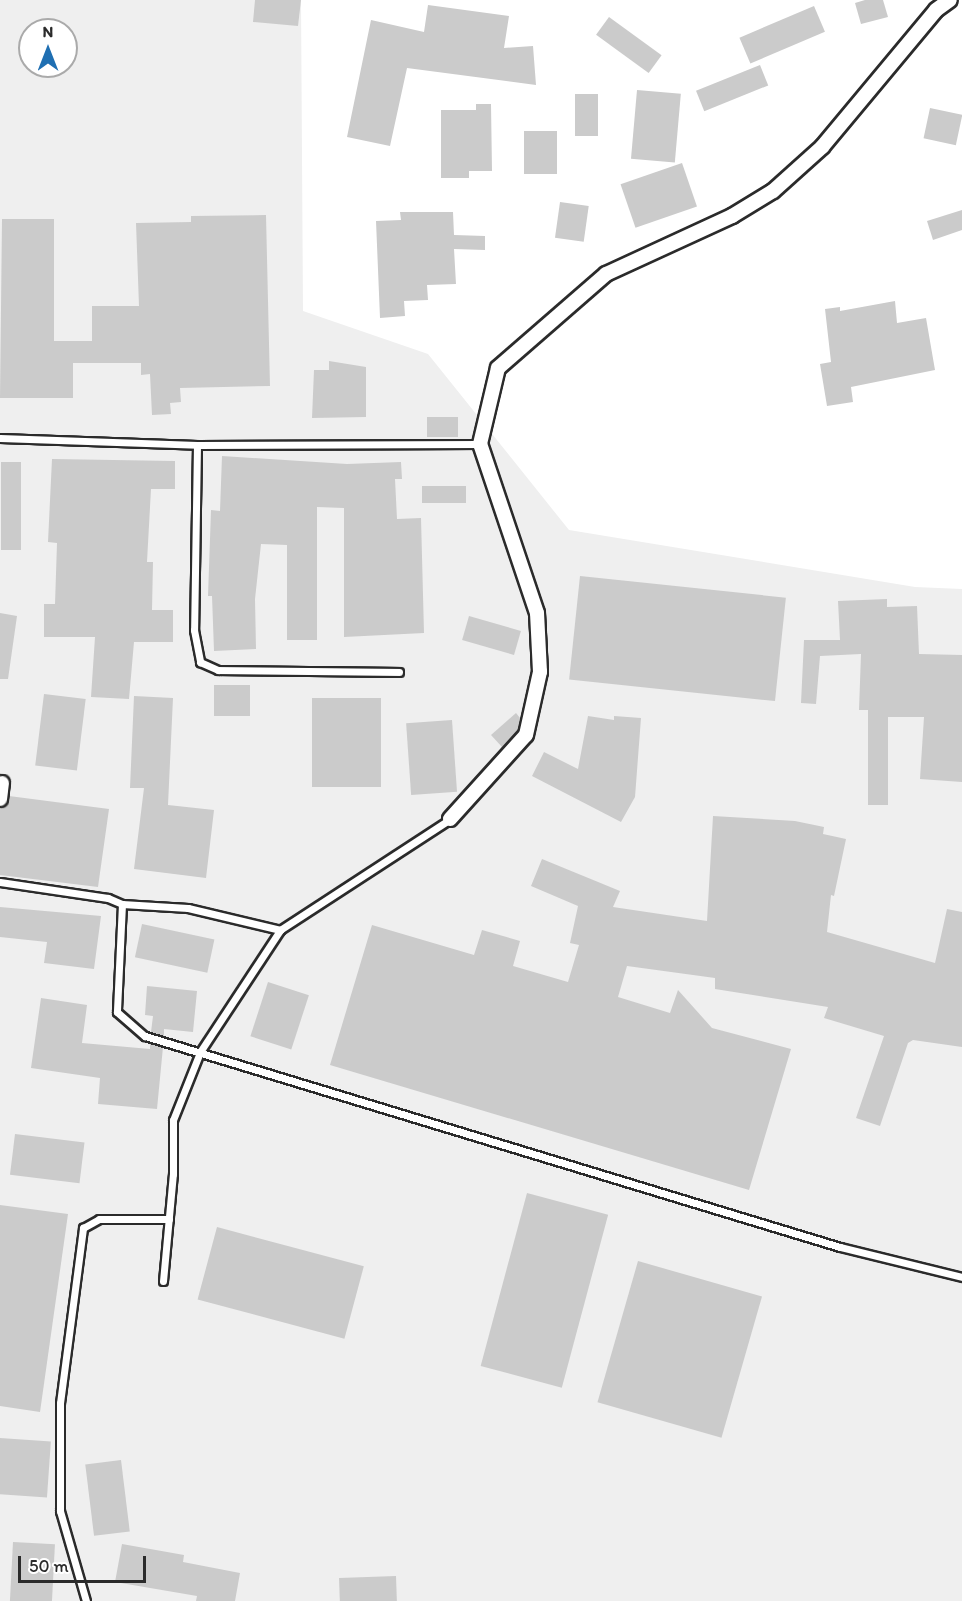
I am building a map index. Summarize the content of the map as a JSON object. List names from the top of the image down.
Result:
{
  "scale_bar": "50 m",
  "north": "top"
}
